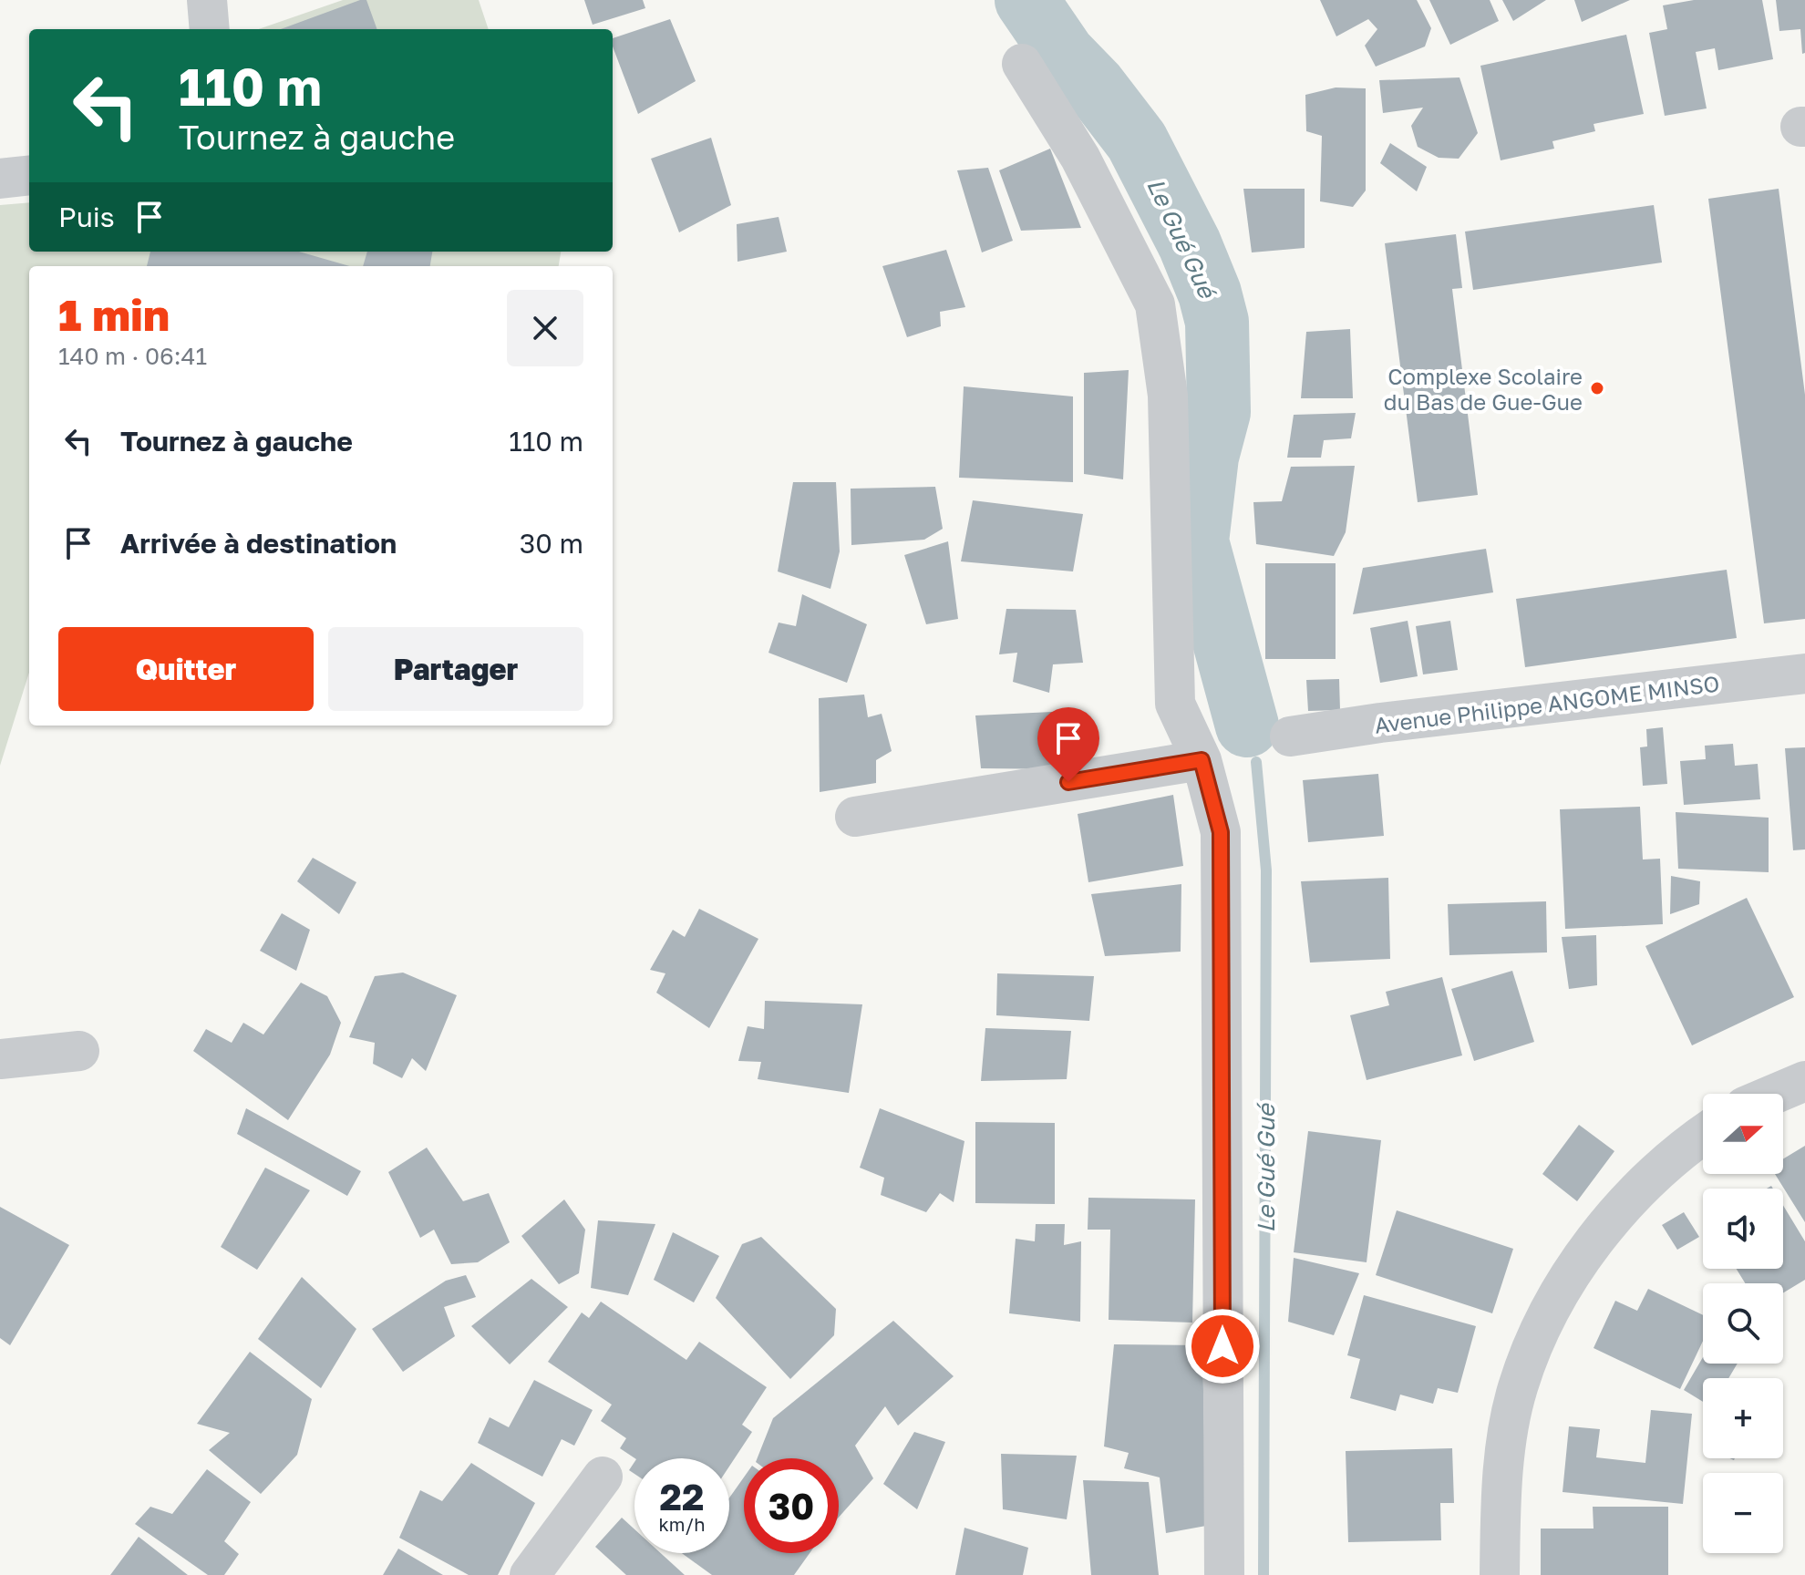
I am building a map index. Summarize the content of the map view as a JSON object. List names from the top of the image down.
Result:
{
  "streets": {
    "street": ["Avenue Philippe ANGOME MINSO"]
  },
  "water": ["Le Gué Gué"],
  "places": ["Complexe Scolaire du Bas de Gue-Gue"],
  "north": "right",
  "page": {
    "turn": ["110 m", "Tournez à gauche"],
    "then": "Puis",
    "heading": ["1 min", "140 m · 06:41"],
    "list": [
      {
        "name": "Tournez à gauche",
        "value": "110 m"
      },
      {
        "name": "Arrivée à destination",
        "value": "30 m"
      }
    ],
    "buttons": ["Quitter", "Partager"],
    "map_buttons": ["+", "−"],
    "speed": "22 km/h",
    "limit": "30"
  }
}
